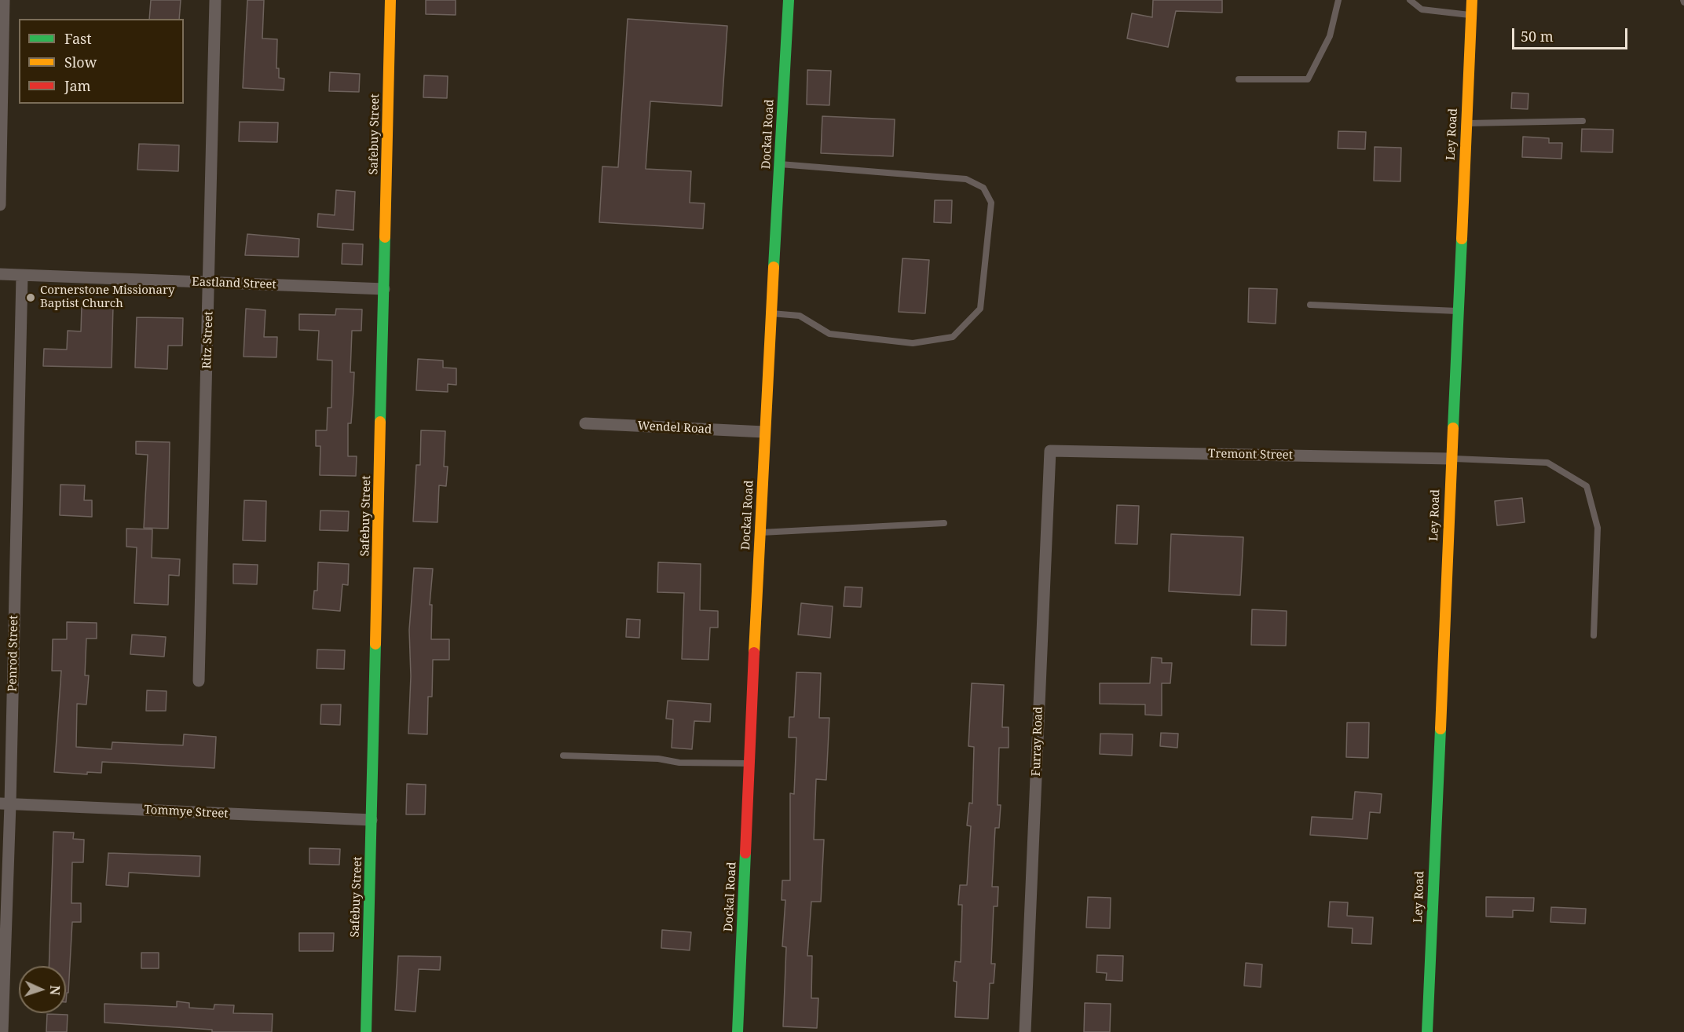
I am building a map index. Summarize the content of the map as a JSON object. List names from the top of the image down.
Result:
{
  "streets": {
    "street": [
      "Safebuy Street",
      "Dockal Road",
      "Ley Road",
      "Eastland Street",
      "Ritz Street",
      "Wendel Road",
      "Tremont Street",
      "Penrod Street",
      "Furray Road",
      "Tommye Street"
    ]
  },
  "crossings": [
    ["Safebuy Street", "Eastland Street"],
    ["Safebuy Street", "Tommye Street"],
    ["Dockal Road", "Wendel Road"],
    ["Ley Road", "Tremont Street"],
    ["Eastland Street", "Ritz Street"],
    ["Eastland Street", "Penrod Street"],
    ["Tremont Street", "Furray Road"],
    ["Penrod Street", "Tommye Street"]
  ],
  "places": ["Cornerstone Missionary Baptist Church"],
  "legend": ["Fast", "Slow", "Jam"],
  "scale_bar": "50 m",
  "north": "right"
}
